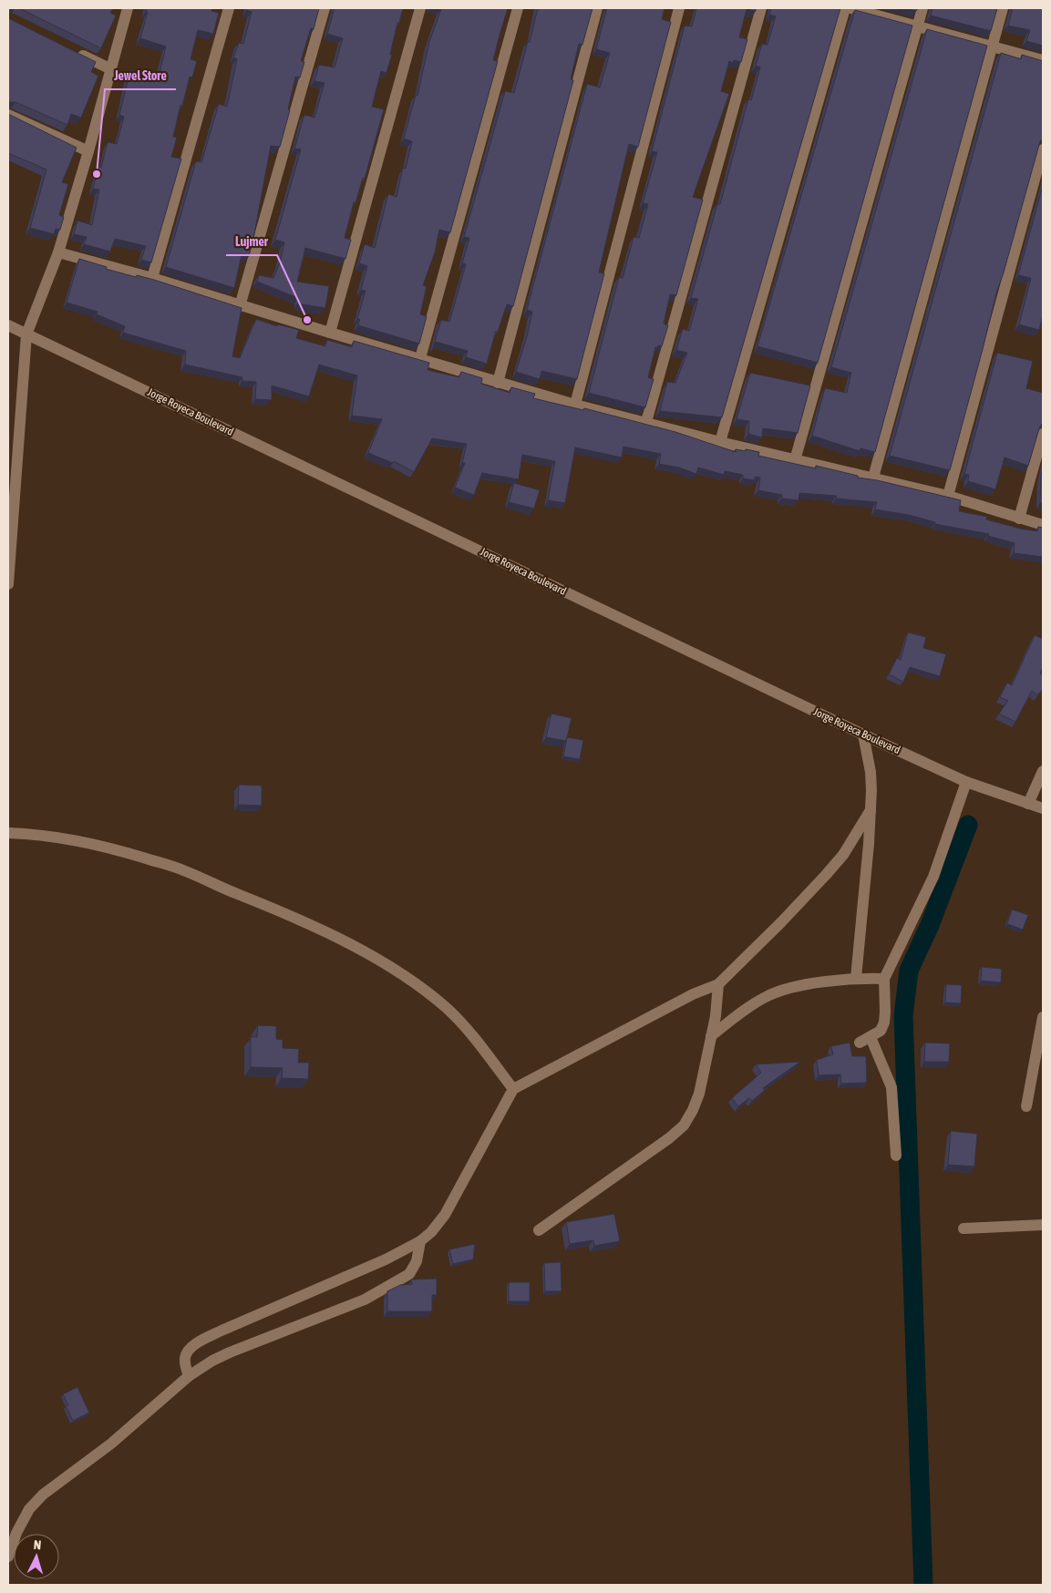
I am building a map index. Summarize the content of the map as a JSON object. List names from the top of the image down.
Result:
{
  "streets": {
    "street": ["Jorge Royeca Boulevard"]
  },
  "places": ["Jewel Store", "Lujmer"],
  "north": "top"
}
